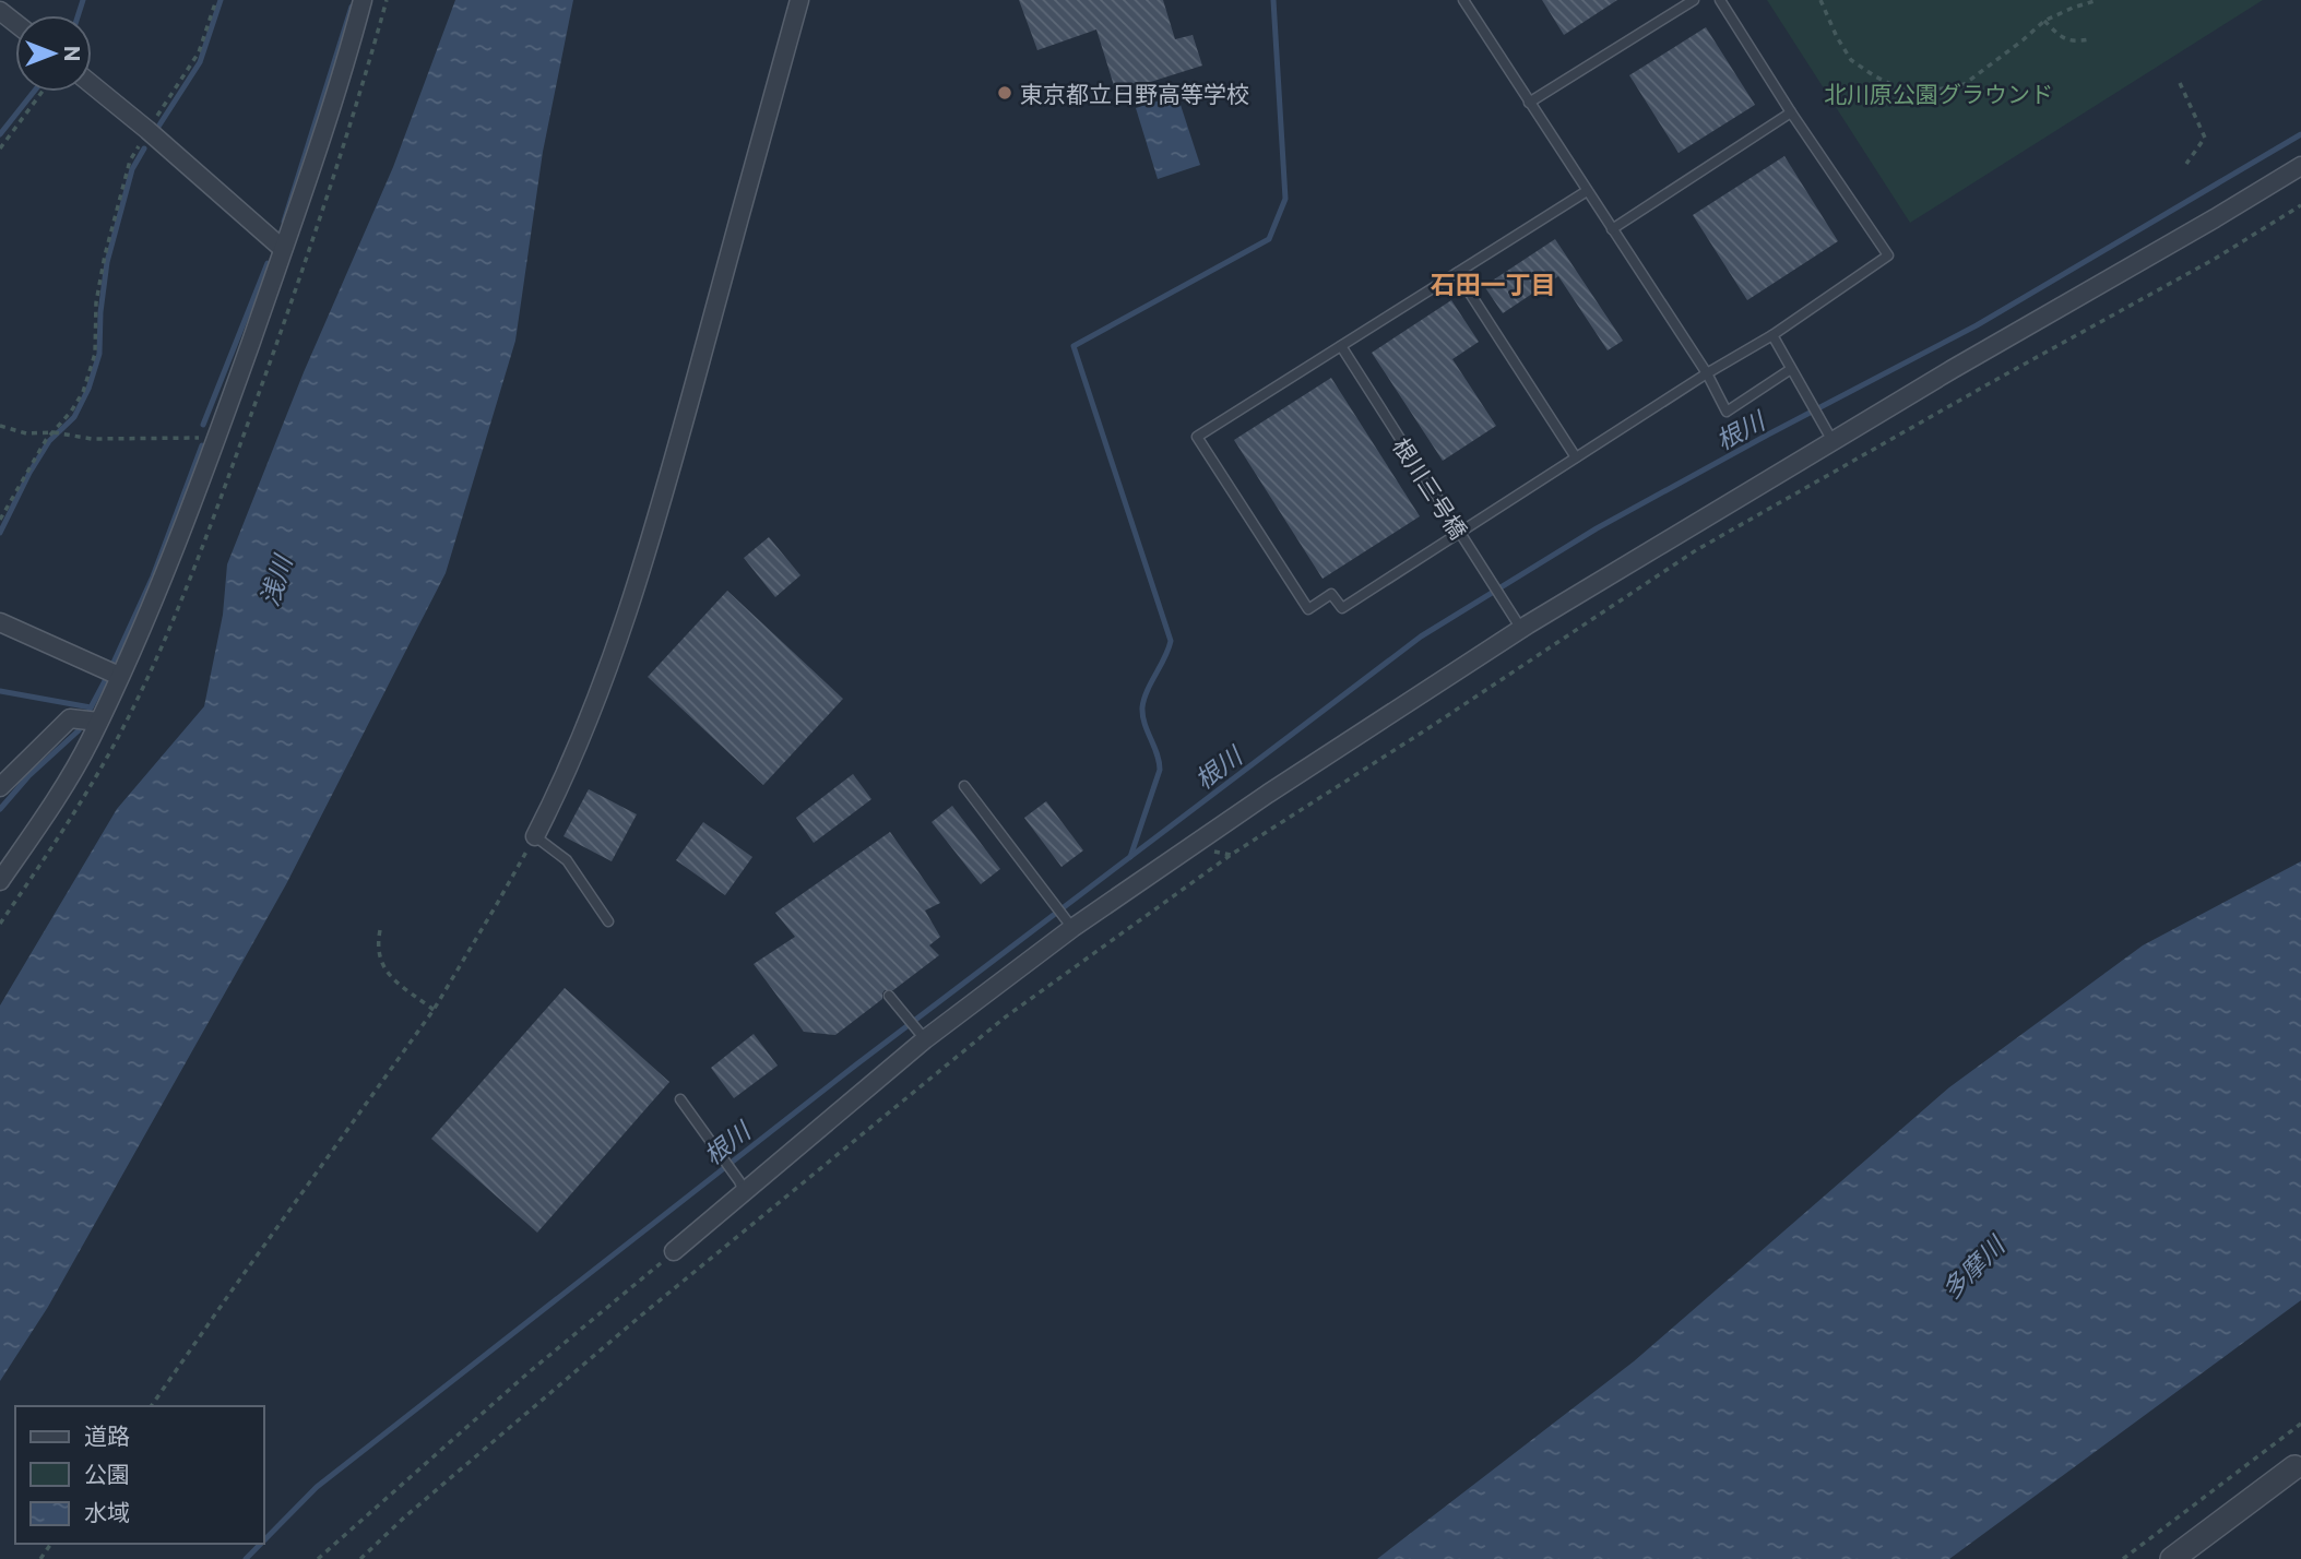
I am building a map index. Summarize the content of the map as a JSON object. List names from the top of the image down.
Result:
{
  "streets": {
    "lane": ["根川三号橋"]
  },
  "districts": ["石田一丁目"],
  "water": ["根川", "浅川", "多摩川"],
  "parks": ["北川原公園グラウンド"],
  "places": ["東京都立日野高等学校"],
  "legend": ["道路", "公園", "水域"],
  "north": "right"
}
